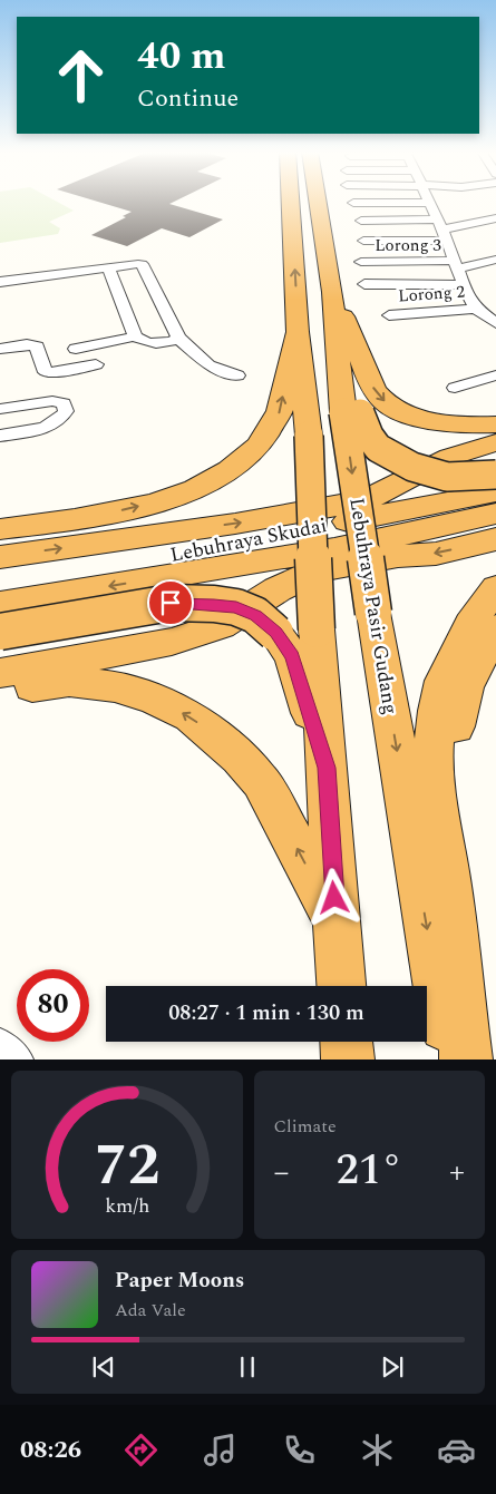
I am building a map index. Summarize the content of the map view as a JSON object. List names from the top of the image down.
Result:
{
  "streets": {
    "highway": ["Lebuhraya Skudai", "Lebuhraya Pasir Gudang"],
    "street": ["Lorong 3", "Lorong 2"]
  },
  "page": {
    "turn": ["40 m", "Continue"],
    "limit": "80",
    "trip": "08:27 · 1 min · 130 m",
    "tile": "Climate",
    "heat": ["−", "21°", "+"],
    "song": ["Paper Moons", "Ada Vale"],
    "tabs": "08:26",
    "gauge": ["72", "km/h"]
  }
}
